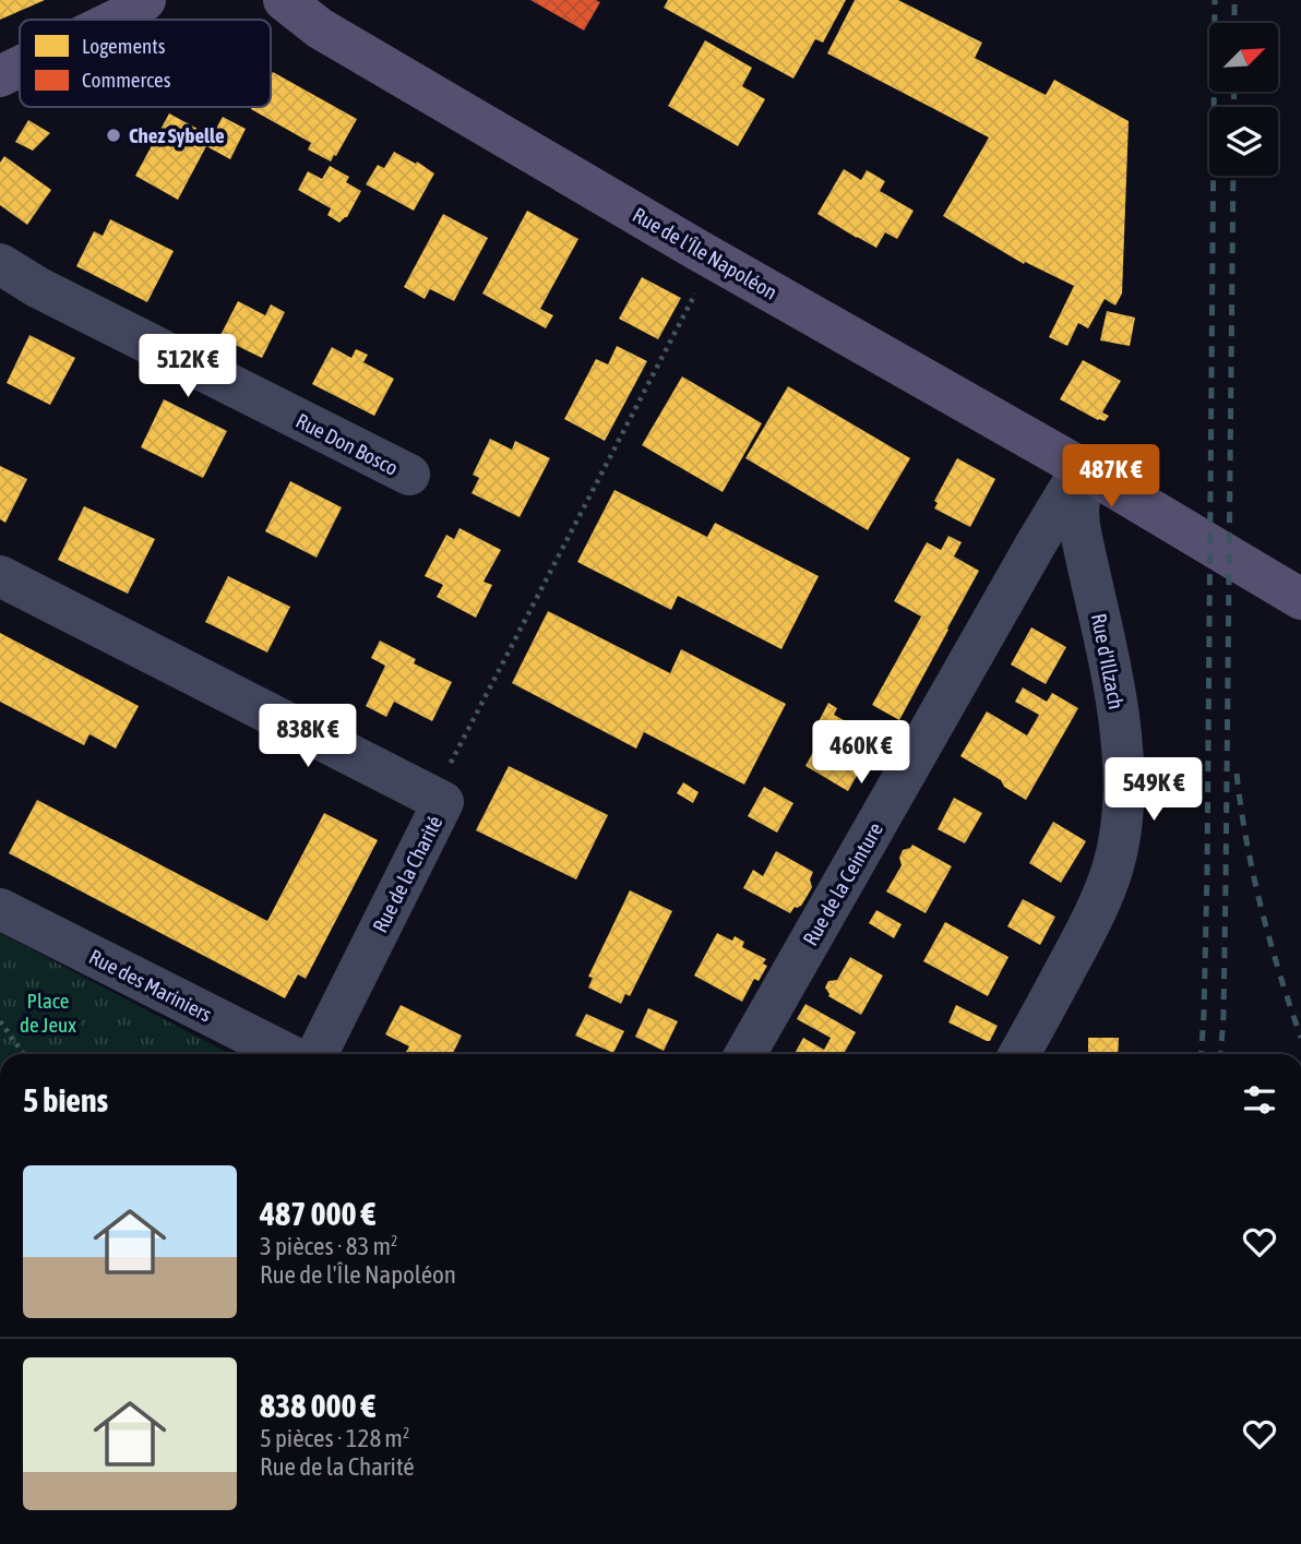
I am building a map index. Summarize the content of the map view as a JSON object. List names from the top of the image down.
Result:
{
  "streets": {
    "main road": ["Rue de l'Île Napoléon"],
    "street": [
      "Rue Don Bosco",
      "Rue d'Illzach",
      "Rue de la Charité",
      "Rue de la Ceinture",
      "Rue des Mariniers"
    ]
  },
  "crossings": [
    ["Rue de l'Île Napoléon", "Rue d'Illzach"],
    ["Rue de l'Île Napoléon", "Rue de la Ceinture"],
    ["Rue d'Illzach", "Rue de la Ceinture"]
  ],
  "parks": ["Place de Jeux"],
  "places": ["Chez Sybelle"],
  "legend": ["Logements", "Commerces"],
  "north": "top right",
  "page": {
    "price": [
      "512K €",
      "487K €",
      "838K €",
      "460K €",
      "549K €"
    ],
    "heading": "5 biens",
    "list": [
      {
        "name": "487 000 €",
        "note": "3 pièces · 83 m² · Rue de l'Île Napoléon"
      },
      {
        "name": "838 000 €",
        "note": "5 pièces · 128 m² · Rue de la Charité"
      }
    ]
  }
}
